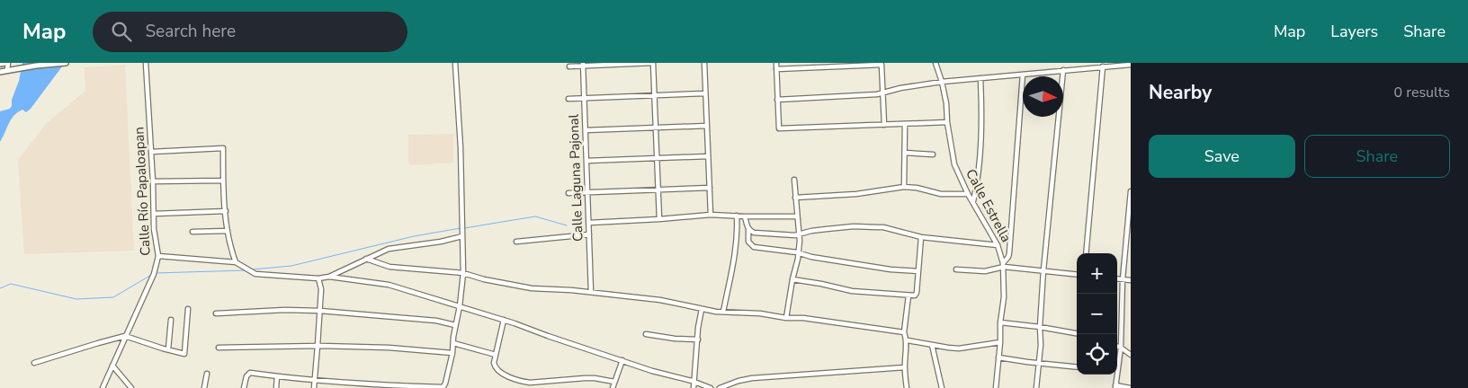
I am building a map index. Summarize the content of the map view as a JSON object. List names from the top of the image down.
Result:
{
  "streets": {
    "street": ["Calle Laguna Pajonal", "Calle Río Papaloapan", "Calle Estrella"]
  },
  "north": "right",
  "page": {
    "header": "Map",
    "search": "Search here",
    "nav": ["Map", "Layers", "Share"],
    "heading": ["Nearby", "0 results"],
    "buttons": ["Save", "Share"],
    "map_buttons": ["+", "−"]
  }
}
